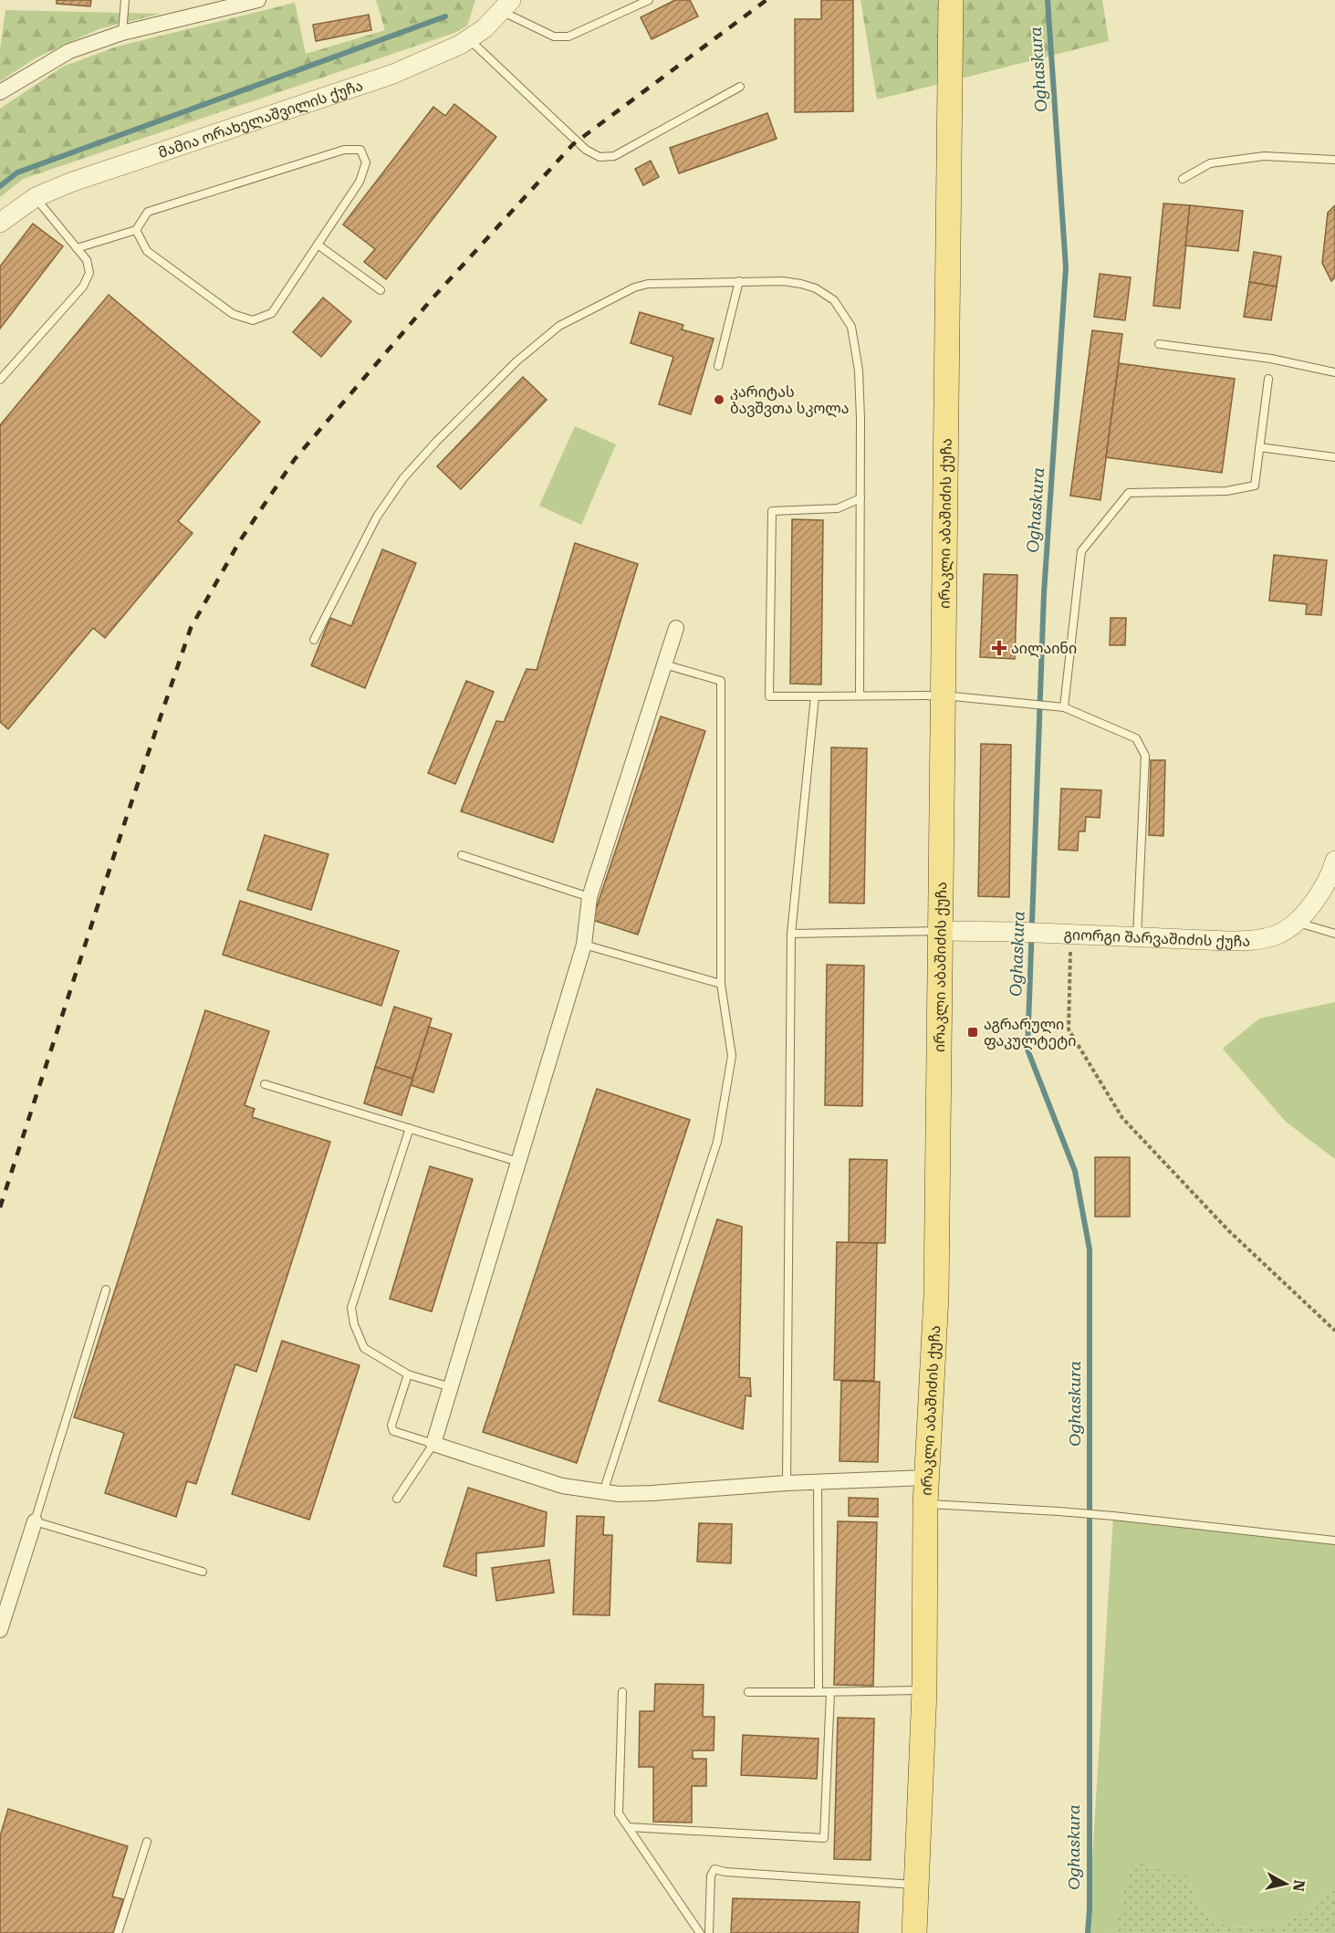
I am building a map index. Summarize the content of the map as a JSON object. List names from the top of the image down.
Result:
{
  "streets": {
    "main road": ["ირაკლი აბაშიძის ქუჩა"],
    "street": ["მამია ორახელაშვილის ქუჩა", "გიორგი შარვაშიძის ქუჩა"]
  },
  "crossings": [
    ["ირაკლი აბაშიძის ქუჩა", "გიორგი შარვაშიძის ქუჩა"]
  ],
  "water": ["Oghaskura"],
  "places": {
    "other": ["კარიტას ბავშვთა სკოლა"],
    "health": ["აილაინი"],
    "transit": ["აგრარული ფაკულტეტი"]
  },
  "north": "right"
}
